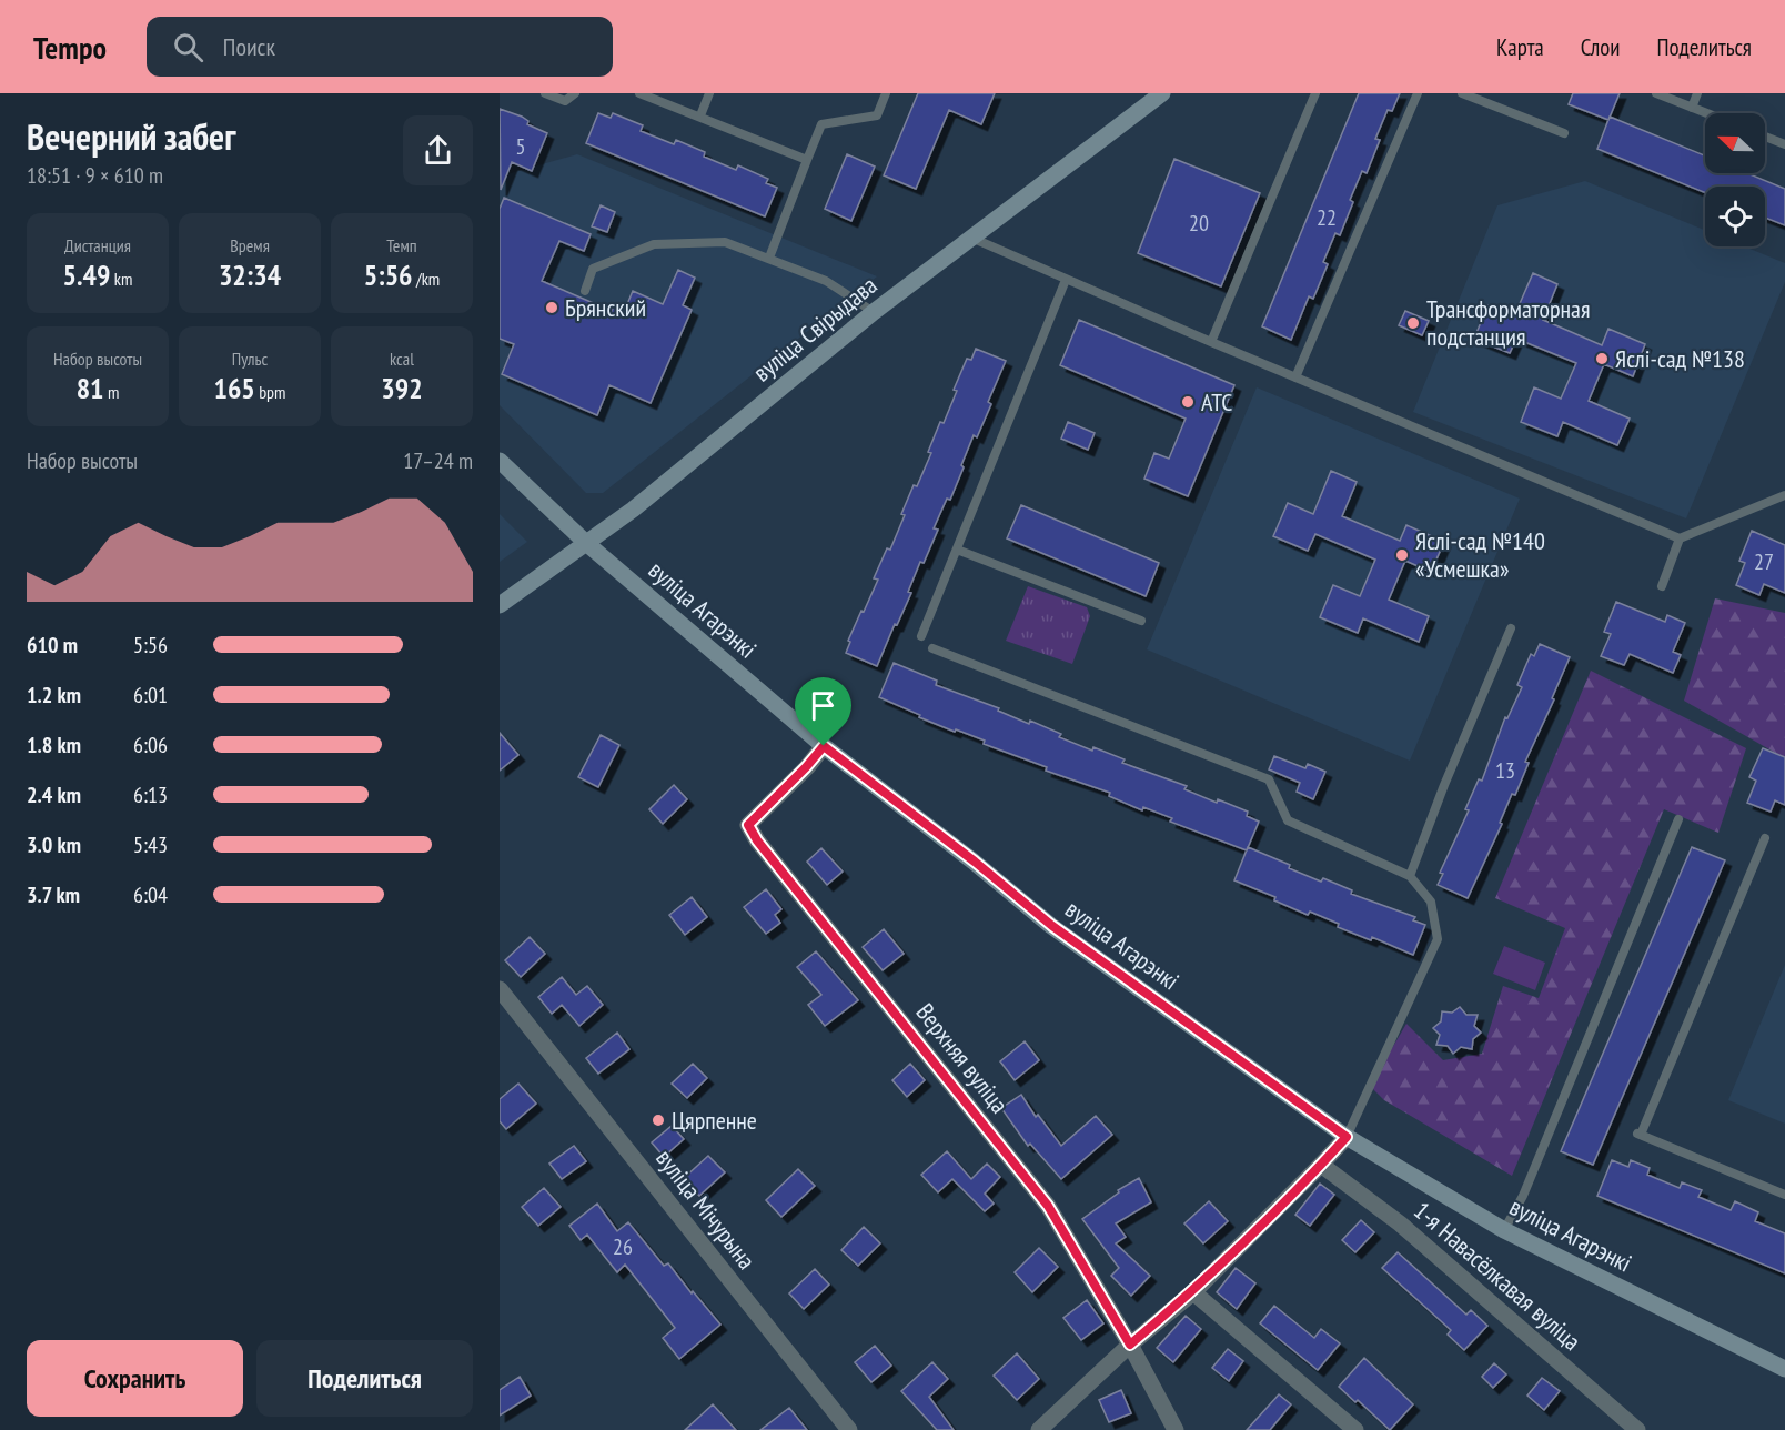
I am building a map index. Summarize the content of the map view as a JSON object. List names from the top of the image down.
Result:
{
  "streets": {
    "main road": ["вуліца Свірыдава", "вуліца Агарэнкі"],
    "street": ["Верхняя вуліца", "вуліца Мічурына", "1-я Навасёлкавая вуліца"]
  },
  "crossings": [
    ["вуліца Свірыдава", "вуліца Агарэнкі"],
    ["вуліца Агарэнкі", "Верхняя вуліца"]
  ],
  "places": [
    "Брянский",
    "Трансформаторная подстанция",
    "Яслі-сад №138",
    "АТС",
    "Яслі-сад №140 «Усмешка»",
    "Цярпенне"
  ],
  "house_numbers": [
    "5",
    "22",
    "20",
    "27",
    "13",
    "26"
  ],
  "north": "left",
  "page": {
    "header": "Tempo",
    "search": "Поиск",
    "nav": ["Карта", "Слои", "Поделиться"],
    "heading": ["Вечерний забег", "18:51 · 9 × 610 m"],
    "stats": [
      ["Дистанция", "5.49 km"],
      ["Время", "32:34"],
      ["Темп", "5:56 /km"],
      ["Набор высоты", "81 m"],
      ["Пульс", "165 bpm"],
      ["kcal", "392"]
    ],
    "chart": ["Набор высоты", "17–24 m"],
    "list": [
      {
        "name": "610 m",
        "note": "5:56"
      },
      {
        "name": "1.2 km",
        "note": "6:01"
      },
      {
        "name": "1.8 km",
        "note": "6:06"
      },
      {
        "name": "2.4 km",
        "note": "6:13"
      },
      {
        "name": "3.0 km",
        "note": "5:43"
      },
      {
        "name": "3.7 km",
        "note": "6:04"
      }
    ],
    "buttons": ["Сохранить", "Поделиться"]
  }
}
